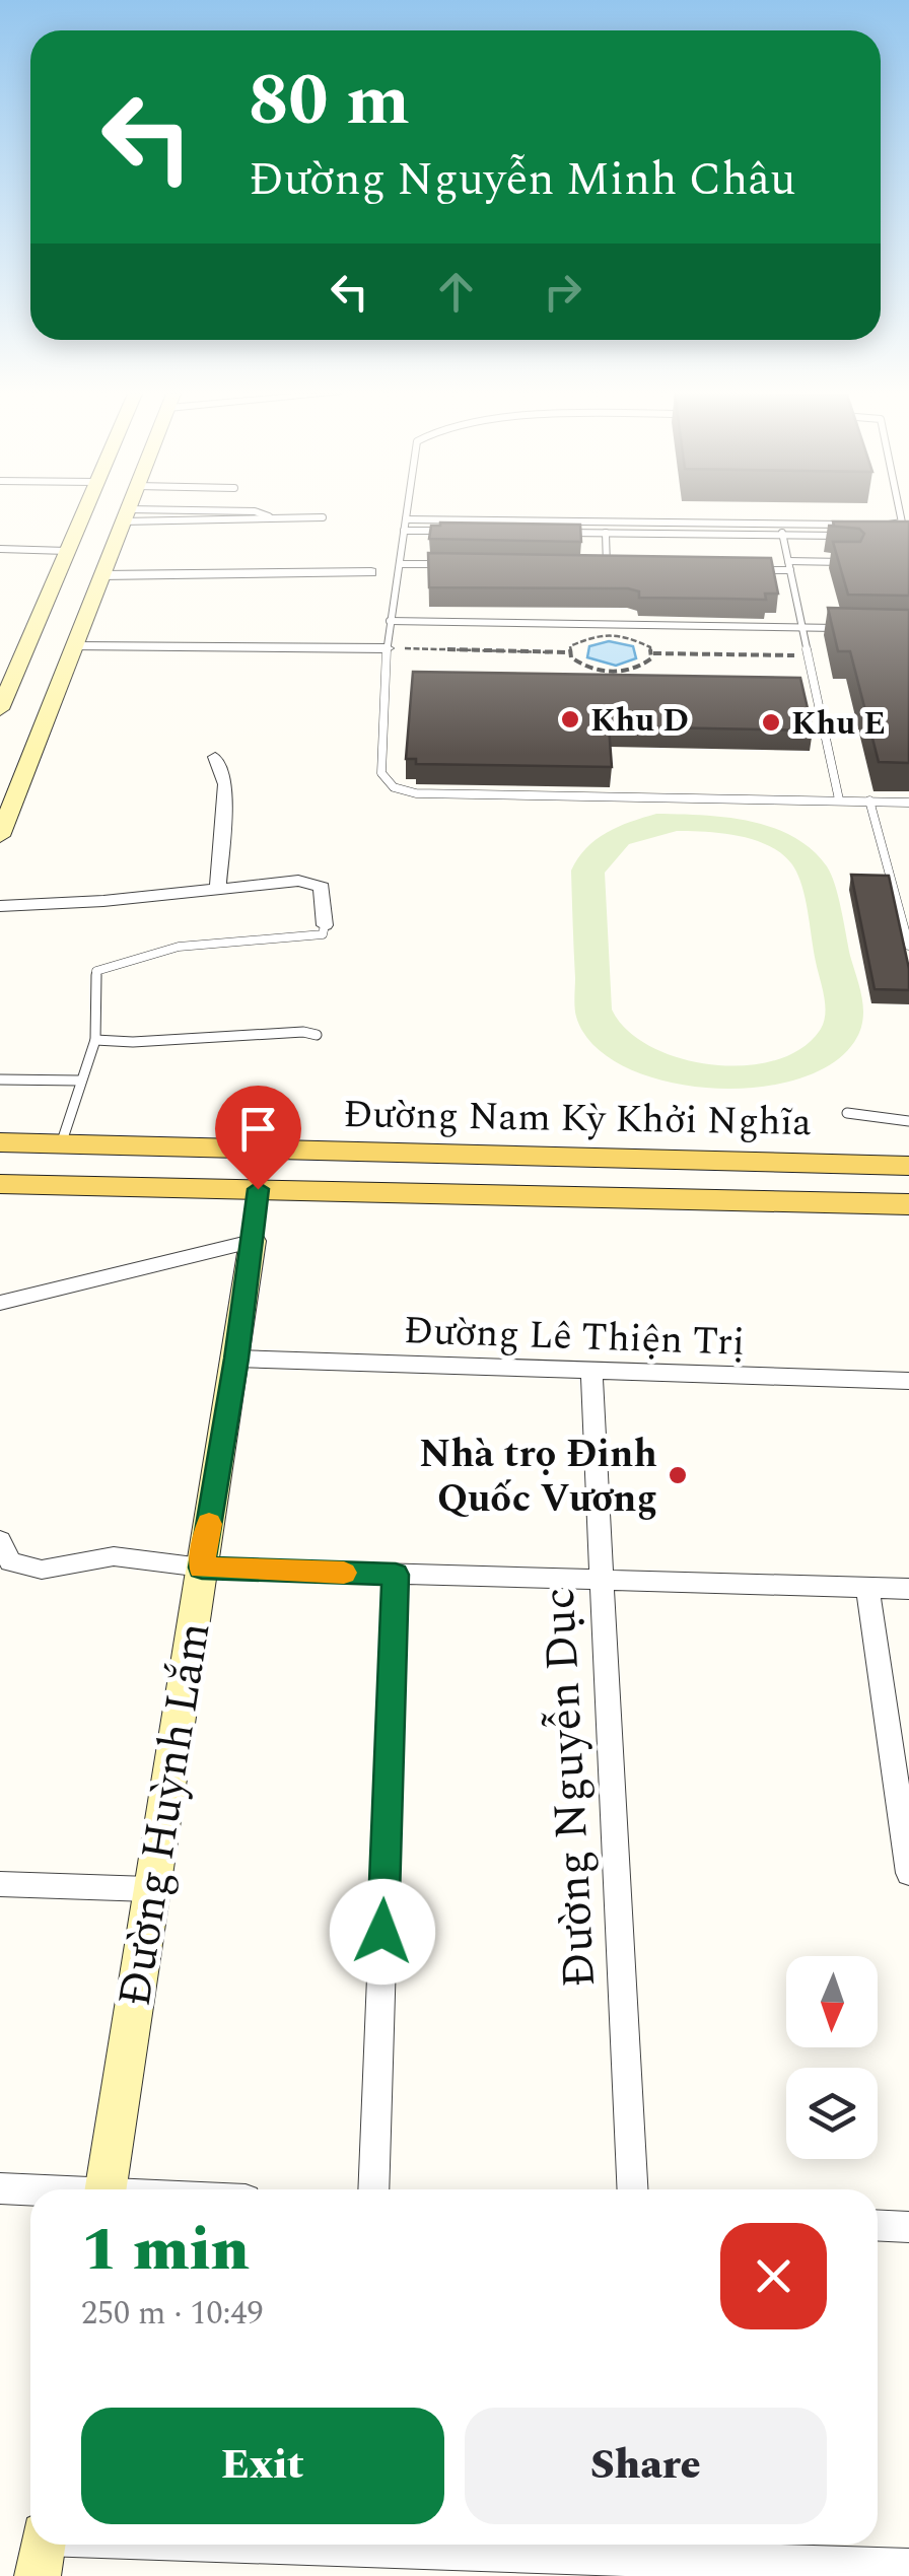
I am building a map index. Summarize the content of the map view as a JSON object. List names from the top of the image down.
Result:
{
  "streets": {
    "main road": ["Đường Nam Kỳ Khởi Nghĩa", "Đường Huỳnh Lắm"],
    "street": ["Đường Lê Thiện Trị", "Đường Nguyễn Dục"]
  },
  "crossings": [
    ["Đường Nam Kỳ Khởi Nghĩa", "Đường Huỳnh Lắm"],
    ["Đường Lê Thiện Trị", "Đường Nguyễn Dục"],
    ["Đường Lê Thiện Trị", "Đường Huỳnh Lắm"]
  ],
  "places": ["Khu D", "Khu E", "Nhà trọ Đinh Quốc Vương"],
  "north": "bottom",
  "page": {
    "turn": ["80 m", "Đường Nguyễn Minh Châu"],
    "heading": ["1 min", "250 m · 10:49"],
    "buttons": ["Exit", "Share"]
  }
}
